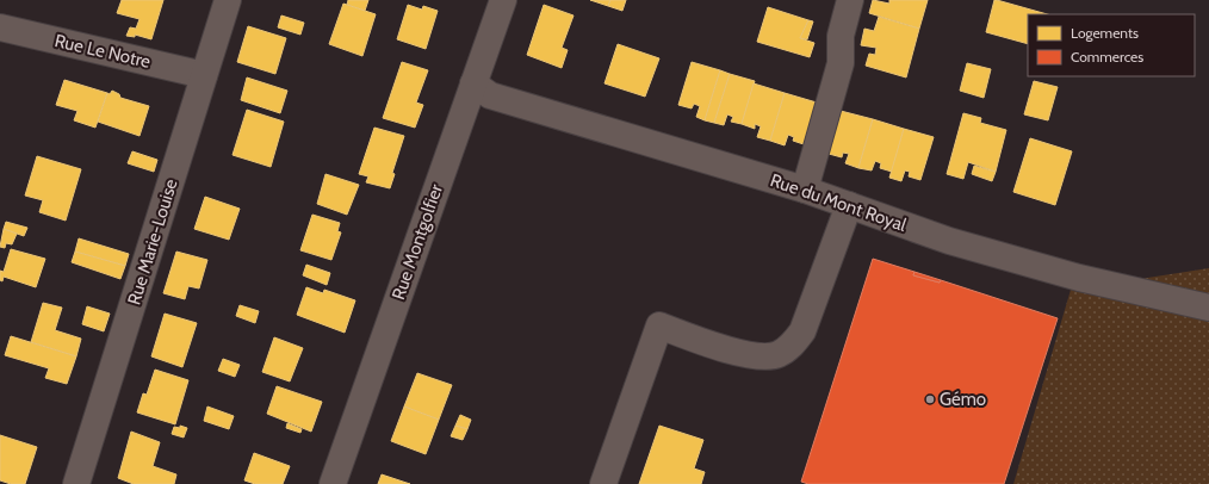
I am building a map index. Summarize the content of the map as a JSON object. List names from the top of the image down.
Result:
{
  "streets": {
    "street": [
      "Rue Le Notre",
      "Rue du Mont Royal",
      "Rue Marie-Louise",
      "Rue Montgolfier"
    ]
  },
  "crossings": [
    ["Rue Le Notre", "Rue Marie-Louise"],
    ["Rue du Mont Royal", "Rue Montgolfier"]
  ],
  "places": ["Gémo"],
  "legend": ["Logements", "Commerces"]
}
